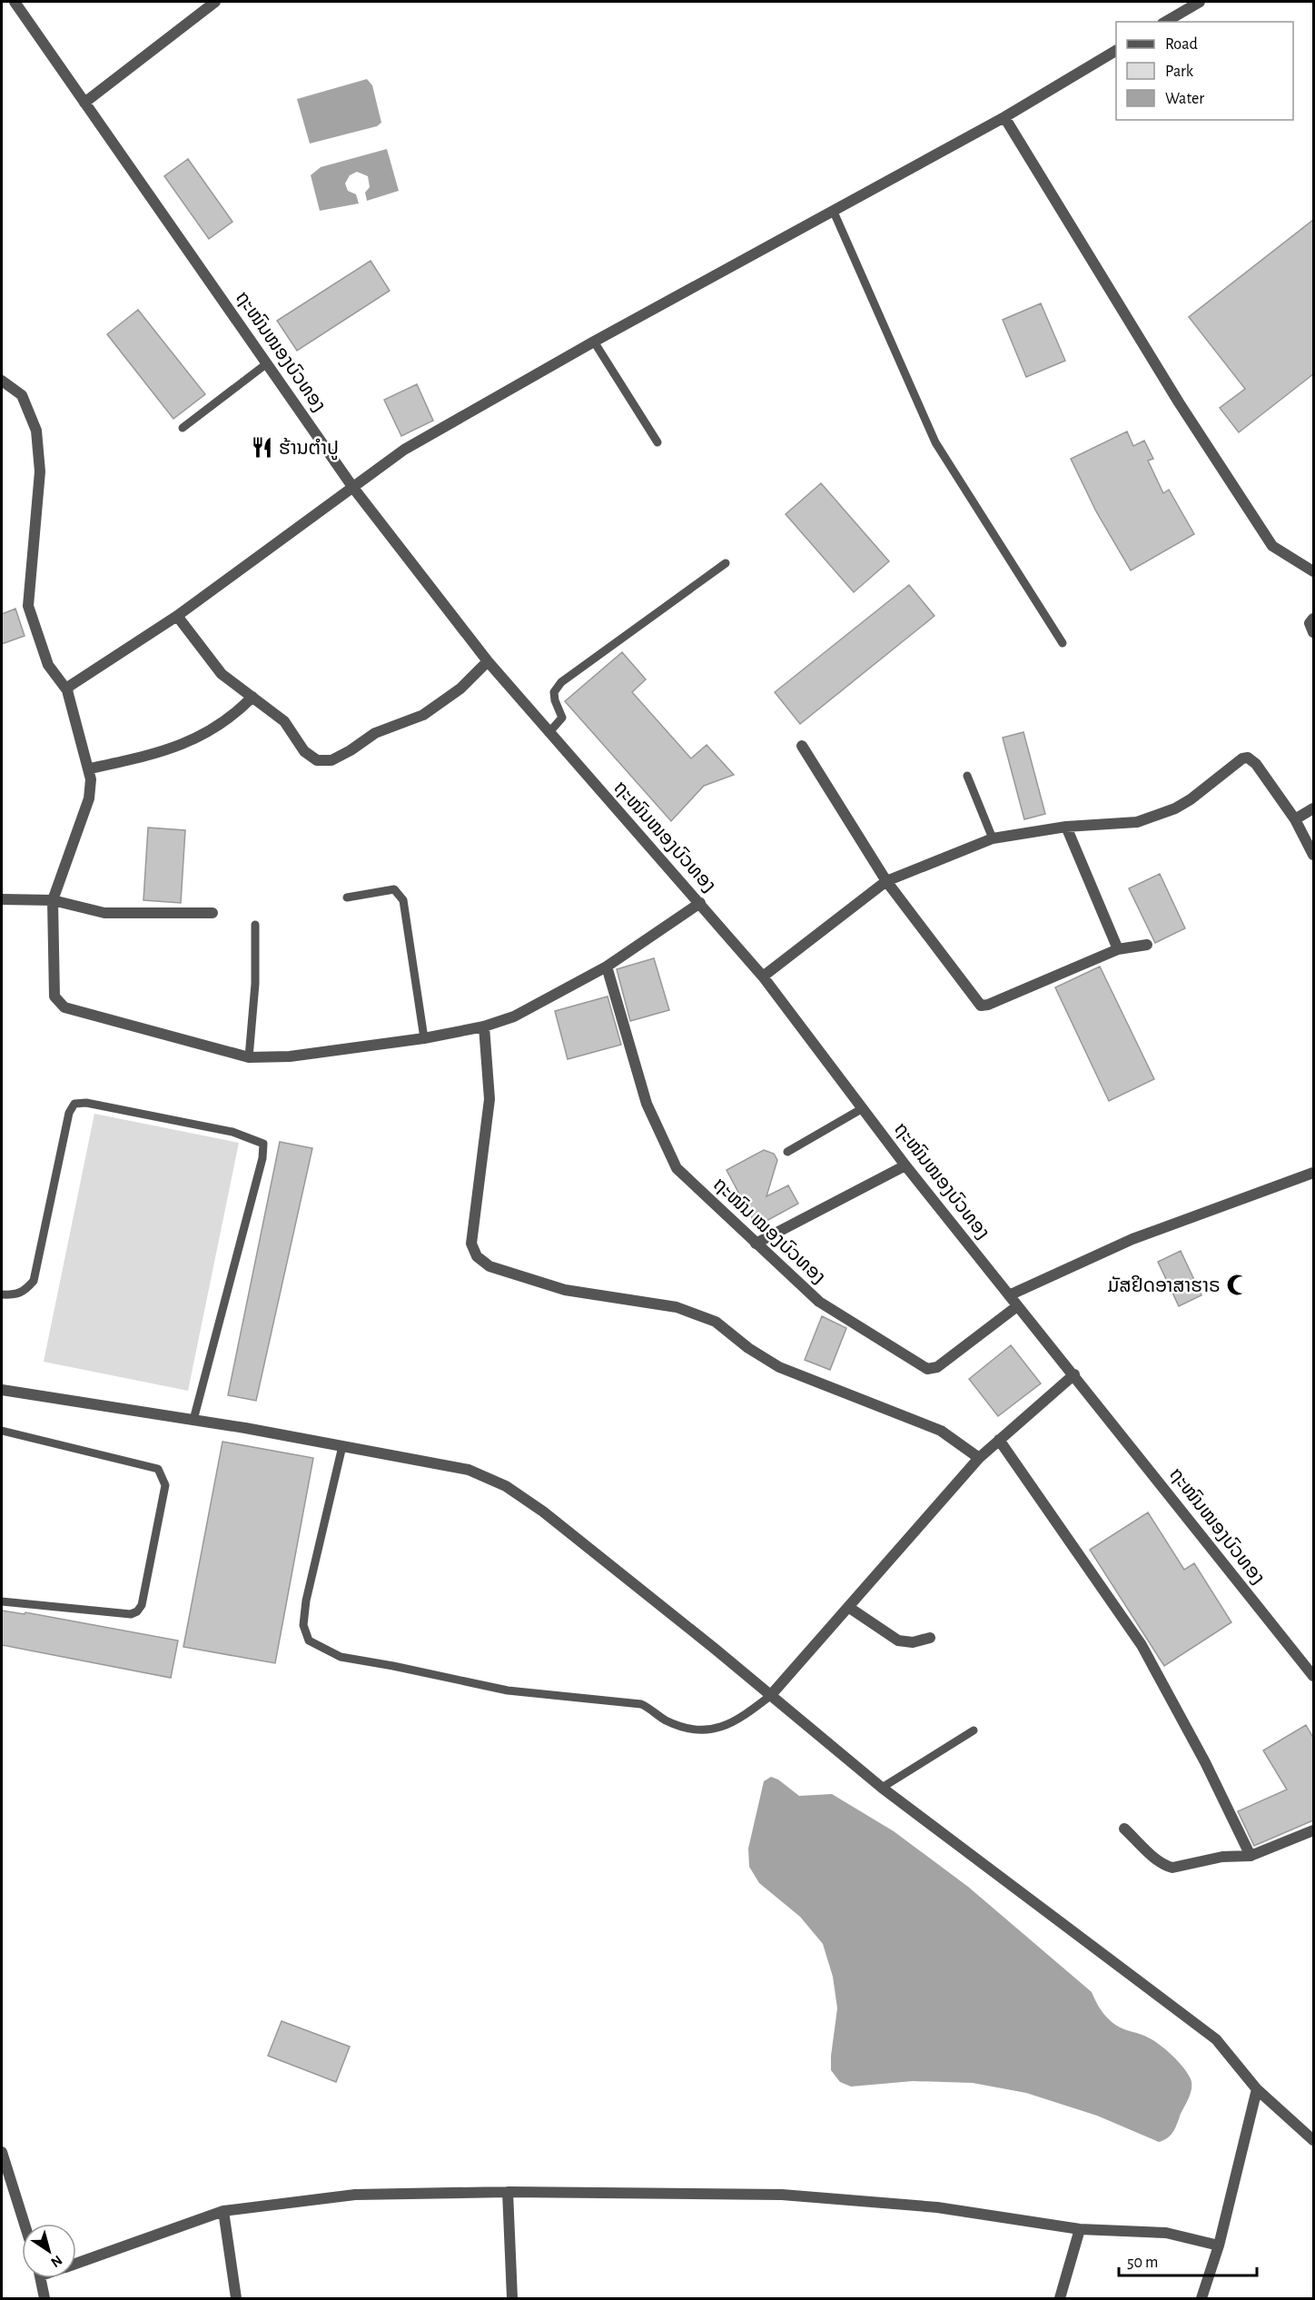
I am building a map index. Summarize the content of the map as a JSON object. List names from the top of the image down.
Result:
{
  "streets": {
    "street": ["ຖະໜົນໜອງບົວທອງ", "ຖະໜົນ ໝອງບົວທອງ"]
  },
  "crossings": [
    ["ຖະໜົນໜອງບົວທອງ", "ຖະໜົນ ໝອງບົວທອງ"]
  ],
  "places": {
    "restaurant": ["ຮ້ານຕຳປູ"],
    "mosque": ["ມັສຢິດອາສາຮາຣ"]
  },
  "legend": ["Road", "Park", "Water"],
  "scale_bar": "50 m",
  "north": "bottom right"
}
